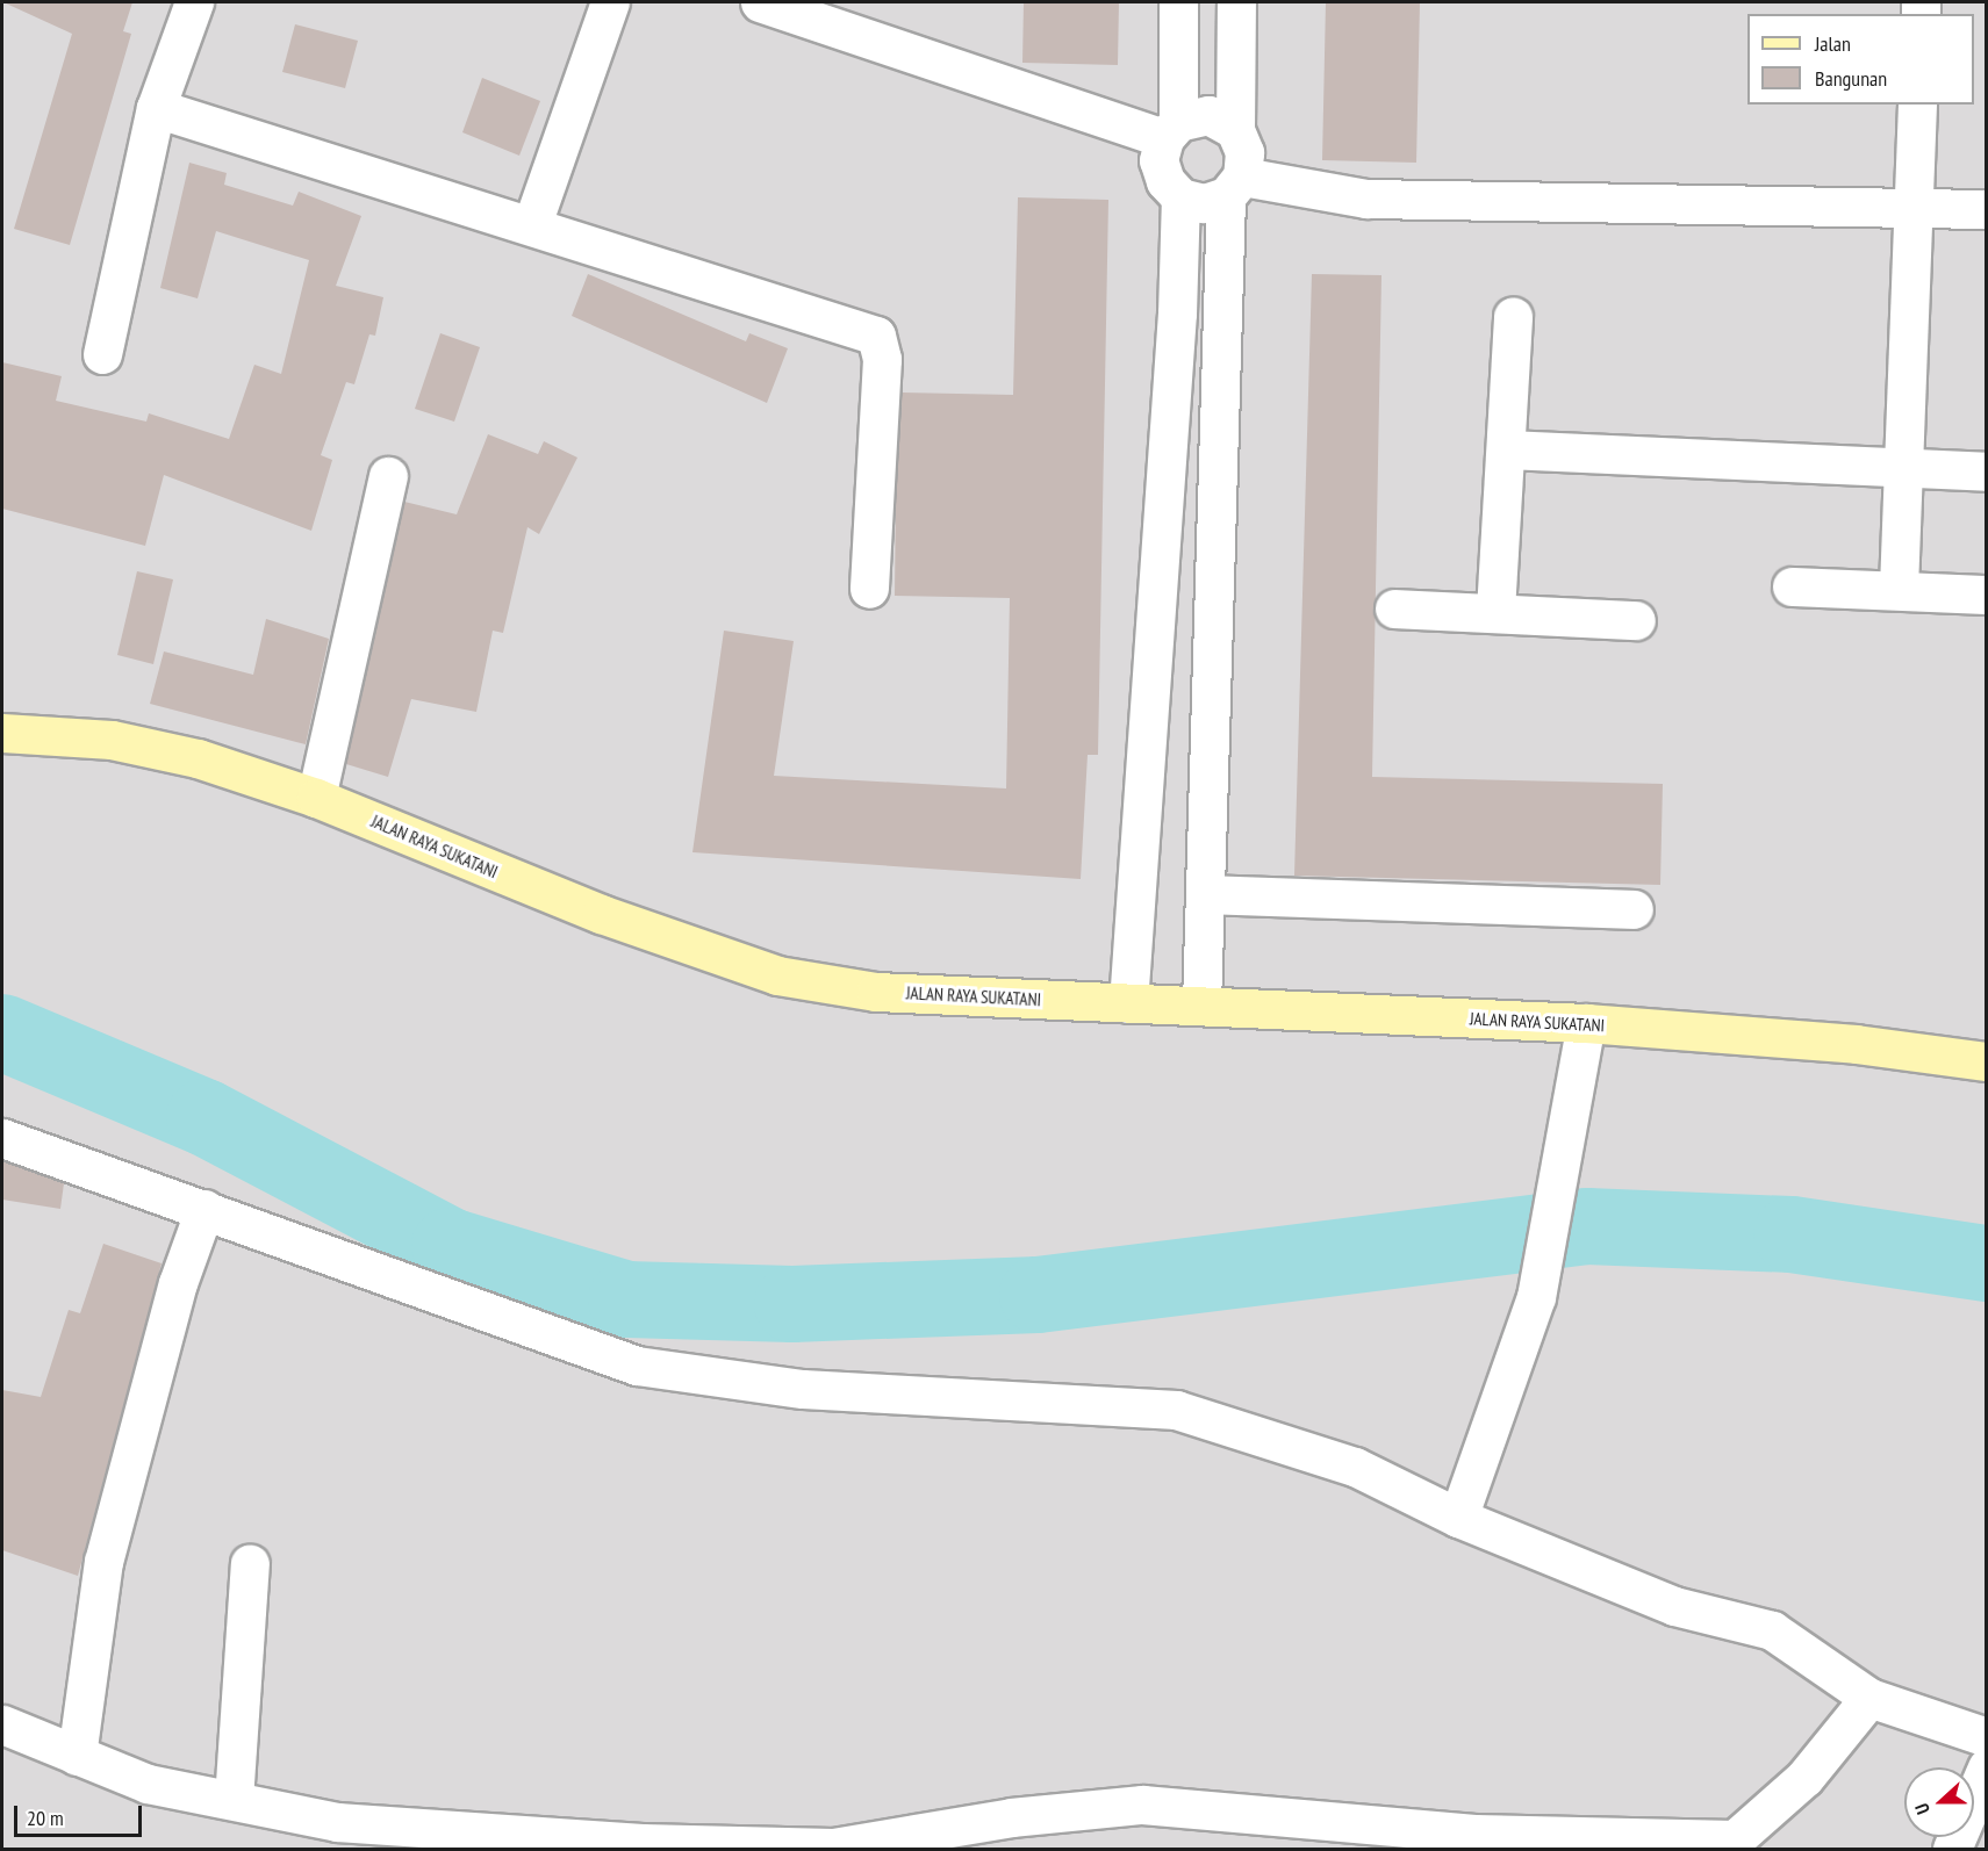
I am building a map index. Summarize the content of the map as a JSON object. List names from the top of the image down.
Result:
{
  "streets": {
    "main road": ["JALAN RAYA SUKATANI"]
  },
  "legend": ["Jalan", "Bangunan"],
  "scale_bar": "20 m",
  "north": "left"
}
